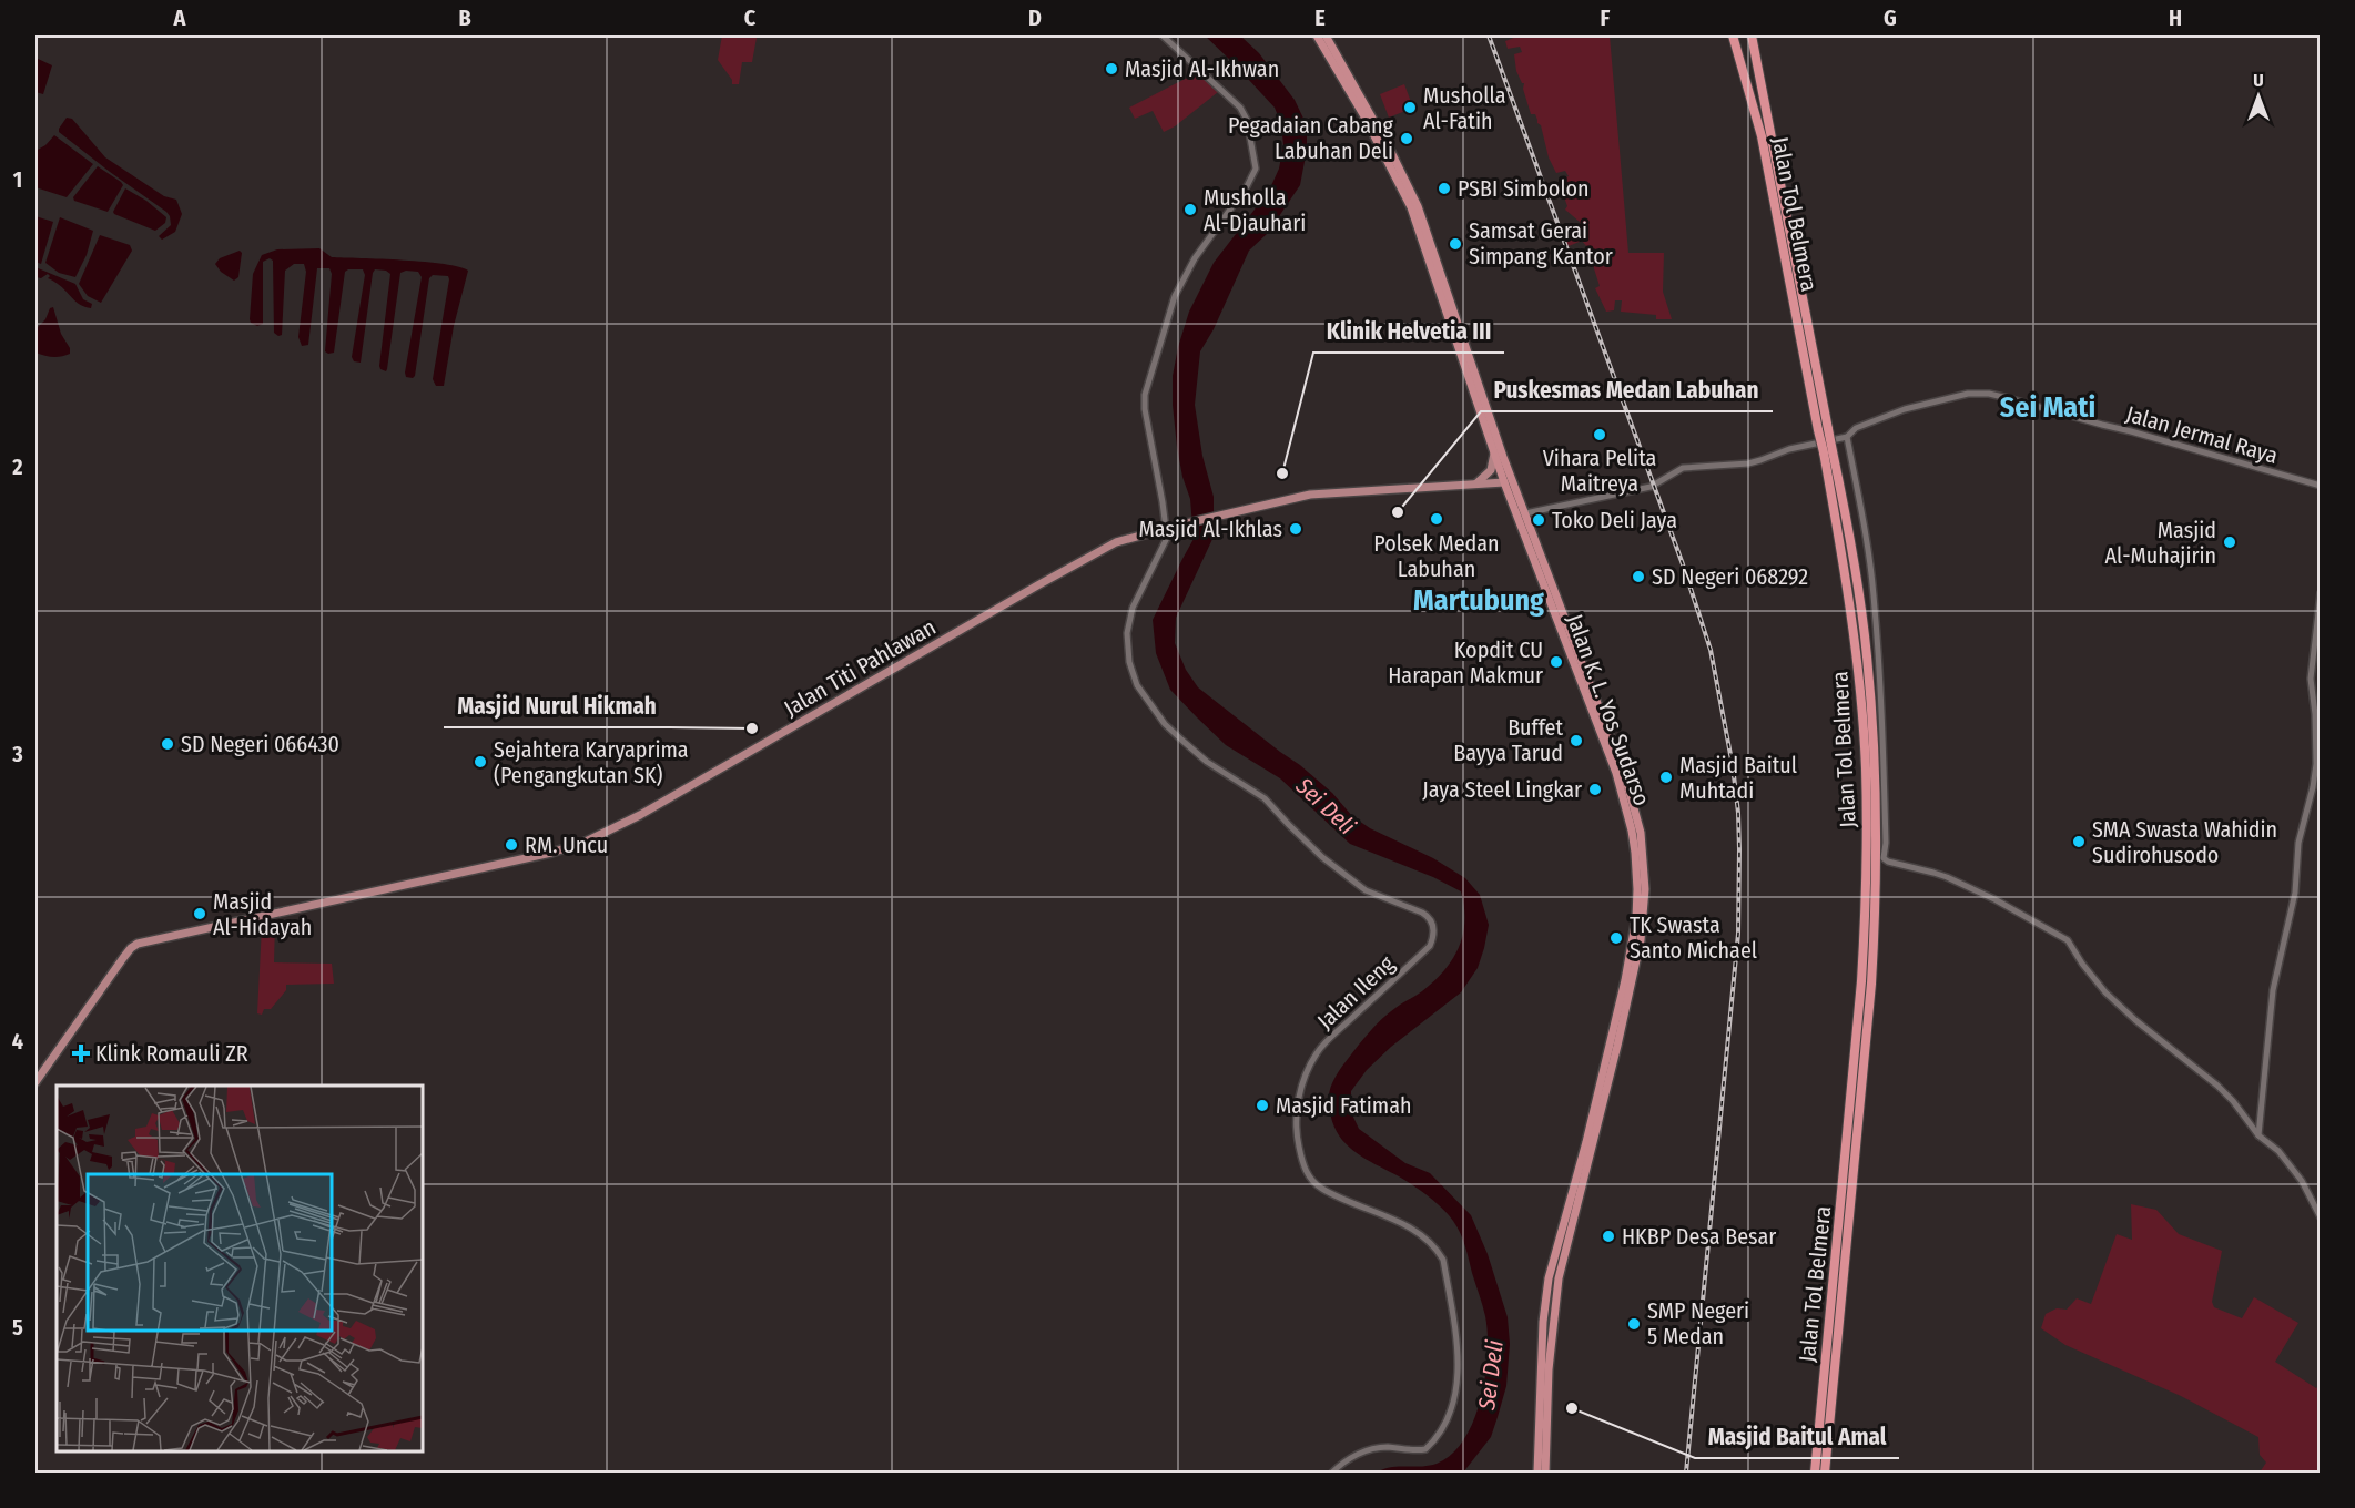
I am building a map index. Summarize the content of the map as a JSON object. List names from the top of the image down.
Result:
{
  "streets": {
    "highway": ["Jalan Tol Belmera", "Jalan K. L. Yos Sudarso"],
    "main road": ["Jalan Titi Pahlawan"],
    "street": ["Jalan Jermal Raya", "Jalan Ileng"]
  },
  "crossings": [
    ["Jalan Jermal Raya", "Jalan K. L. Yos Sudarso"],
    ["Jalan Titi Pahlawan", "Jalan K. L. Yos Sudarso"],
    ["Jalan Titi Pahlawan", "Jalan Ileng"]
  ],
  "districts": ["Sei Mati", "Martubung"],
  "water": ["Sei Deli"],
  "places": {
    "other": [
      "Masjid Al-Ikhwan",
      "Musholla Al-Fatih",
      "Pegadaian Cabang Labuhan Deli",
      "PSBI Simbolon",
      "Musholla Al-Djauhari",
      "Samsat Gerai Simpang Kantor",
      "Vihara Pelita Maitreya",
      "Klinik Helvetia III",
      "Puskesmas Medan Labuhan",
      "Polsek Medan Labuhan",
      "Toko Deli Jaya",
      "Masjid Al-Ikhlas",
      "Masjid Al-Muhajirin",
      "SD Negeri 068292",
      "Kopdit CU Harapan Makmur",
      "Masjid Nurul Hikmah",
      "Buffet Bayya Tarud",
      "SD Negeri 066430",
      "Sejahtera Karyaprima (Pengangkutan SK)",
      "Masjid Baitul Muhtadi",
      "Jaya Steel Lingkar",
      "SMA Swasta Wahidin Sudirohusodo",
      "RM. Uncu",
      "Masjid Al-Hidayah",
      "TK Swasta Santo Michael",
      "Masjid Fatimah",
      "HKBP Desa Besar",
      "SMP Negeri 5 Medan",
      "Masjid Baitul Amal"
    ],
    "health": ["Klink Romauli ZR"]
  },
  "north": "top",
  "grid": {
    "columns": [
      "A",
      "B",
      "C",
      "D",
      "E",
      "F",
      "G",
      "H"
    ],
    "rows": [
      "1",
      "2",
      "3",
      "4",
      "5"
    ]
  }
}
